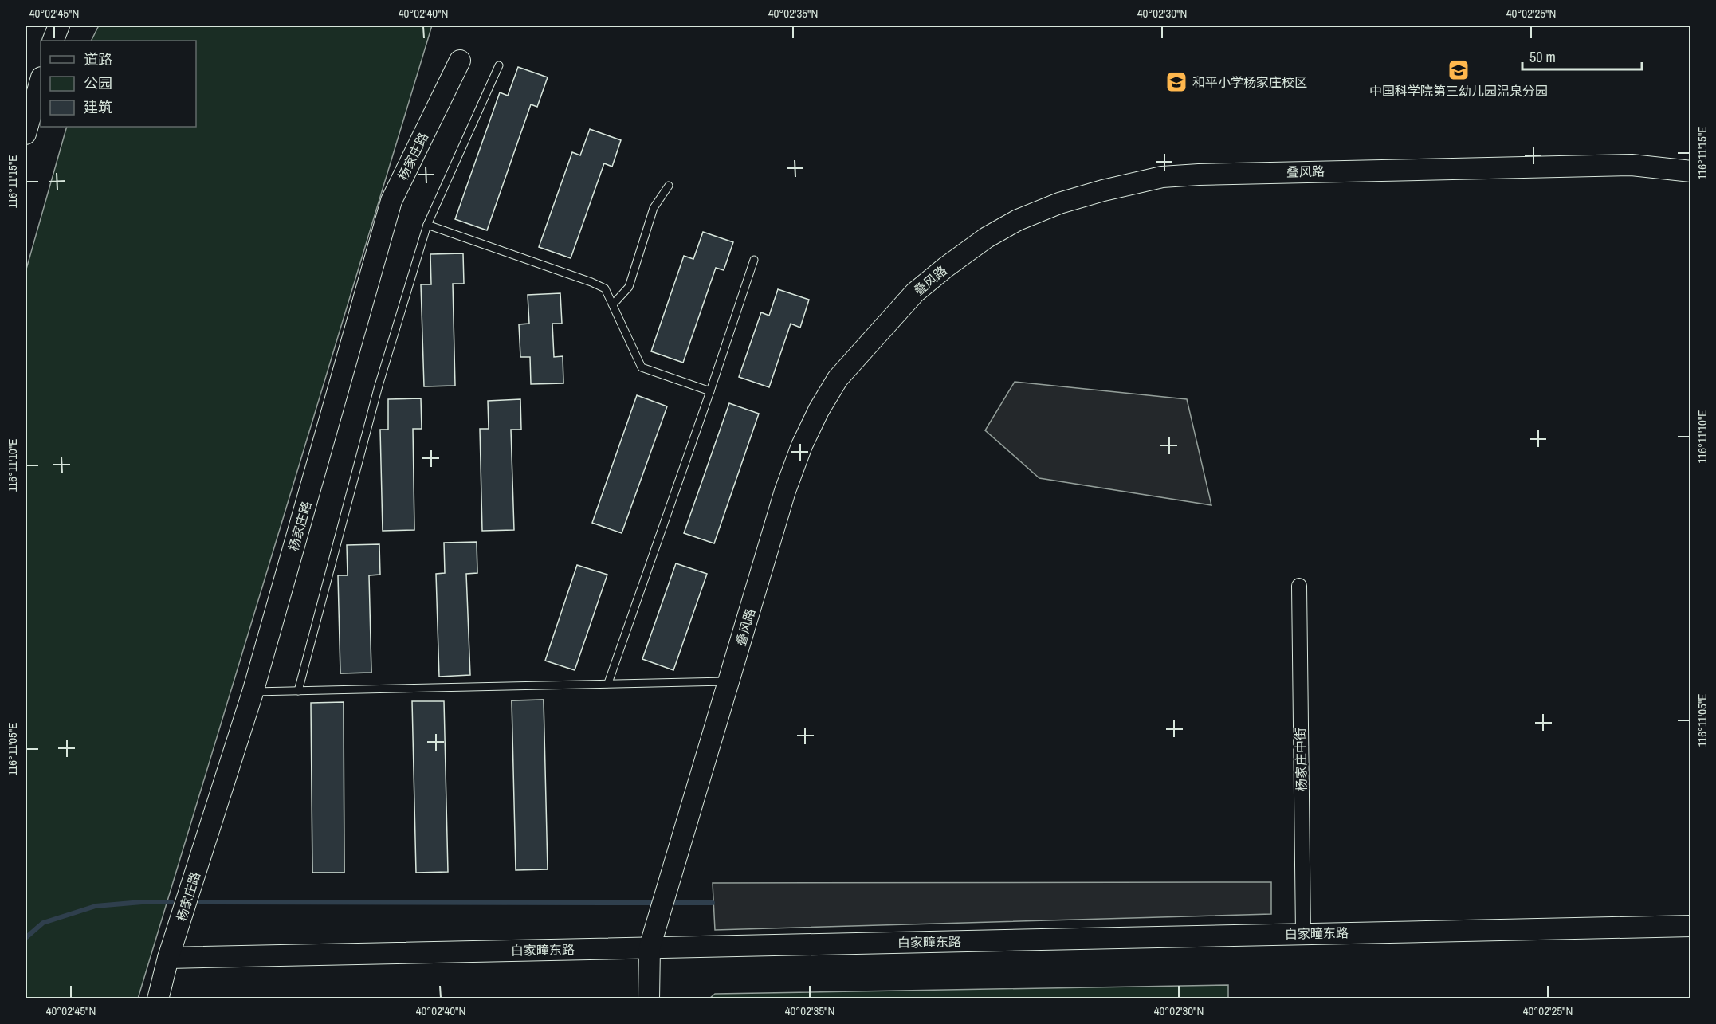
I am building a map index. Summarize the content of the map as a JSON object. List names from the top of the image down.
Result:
{
  "streets": {
    "street": [
      "杨家庄路",
      "叠风路",
      "杨家庄中街",
      "白家疃东路"
    ]
  },
  "crossings": [
    ["杨家庄路", "白家疃东路"],
    ["叠风路", "白家疃东路"],
    ["杨家庄中街", "白家疃东路"]
  ],
  "places": {
    "school or university": ["中国科学院第三幼儿园温泉分园", "和平小学杨家庄校区"]
  },
  "legend": ["道路", "公园", "建筑"],
  "scale_bar": "50 m",
  "coordinates": [
    "40°02'45\"N",
    "40°02'40\"N",
    "40°02'35\"N",
    "40°02'30\"N",
    "40°02'25\"N",
    "116°11'15\"E",
    "116°11'10\"E",
    "116°11'05\"E"
  ]
}
